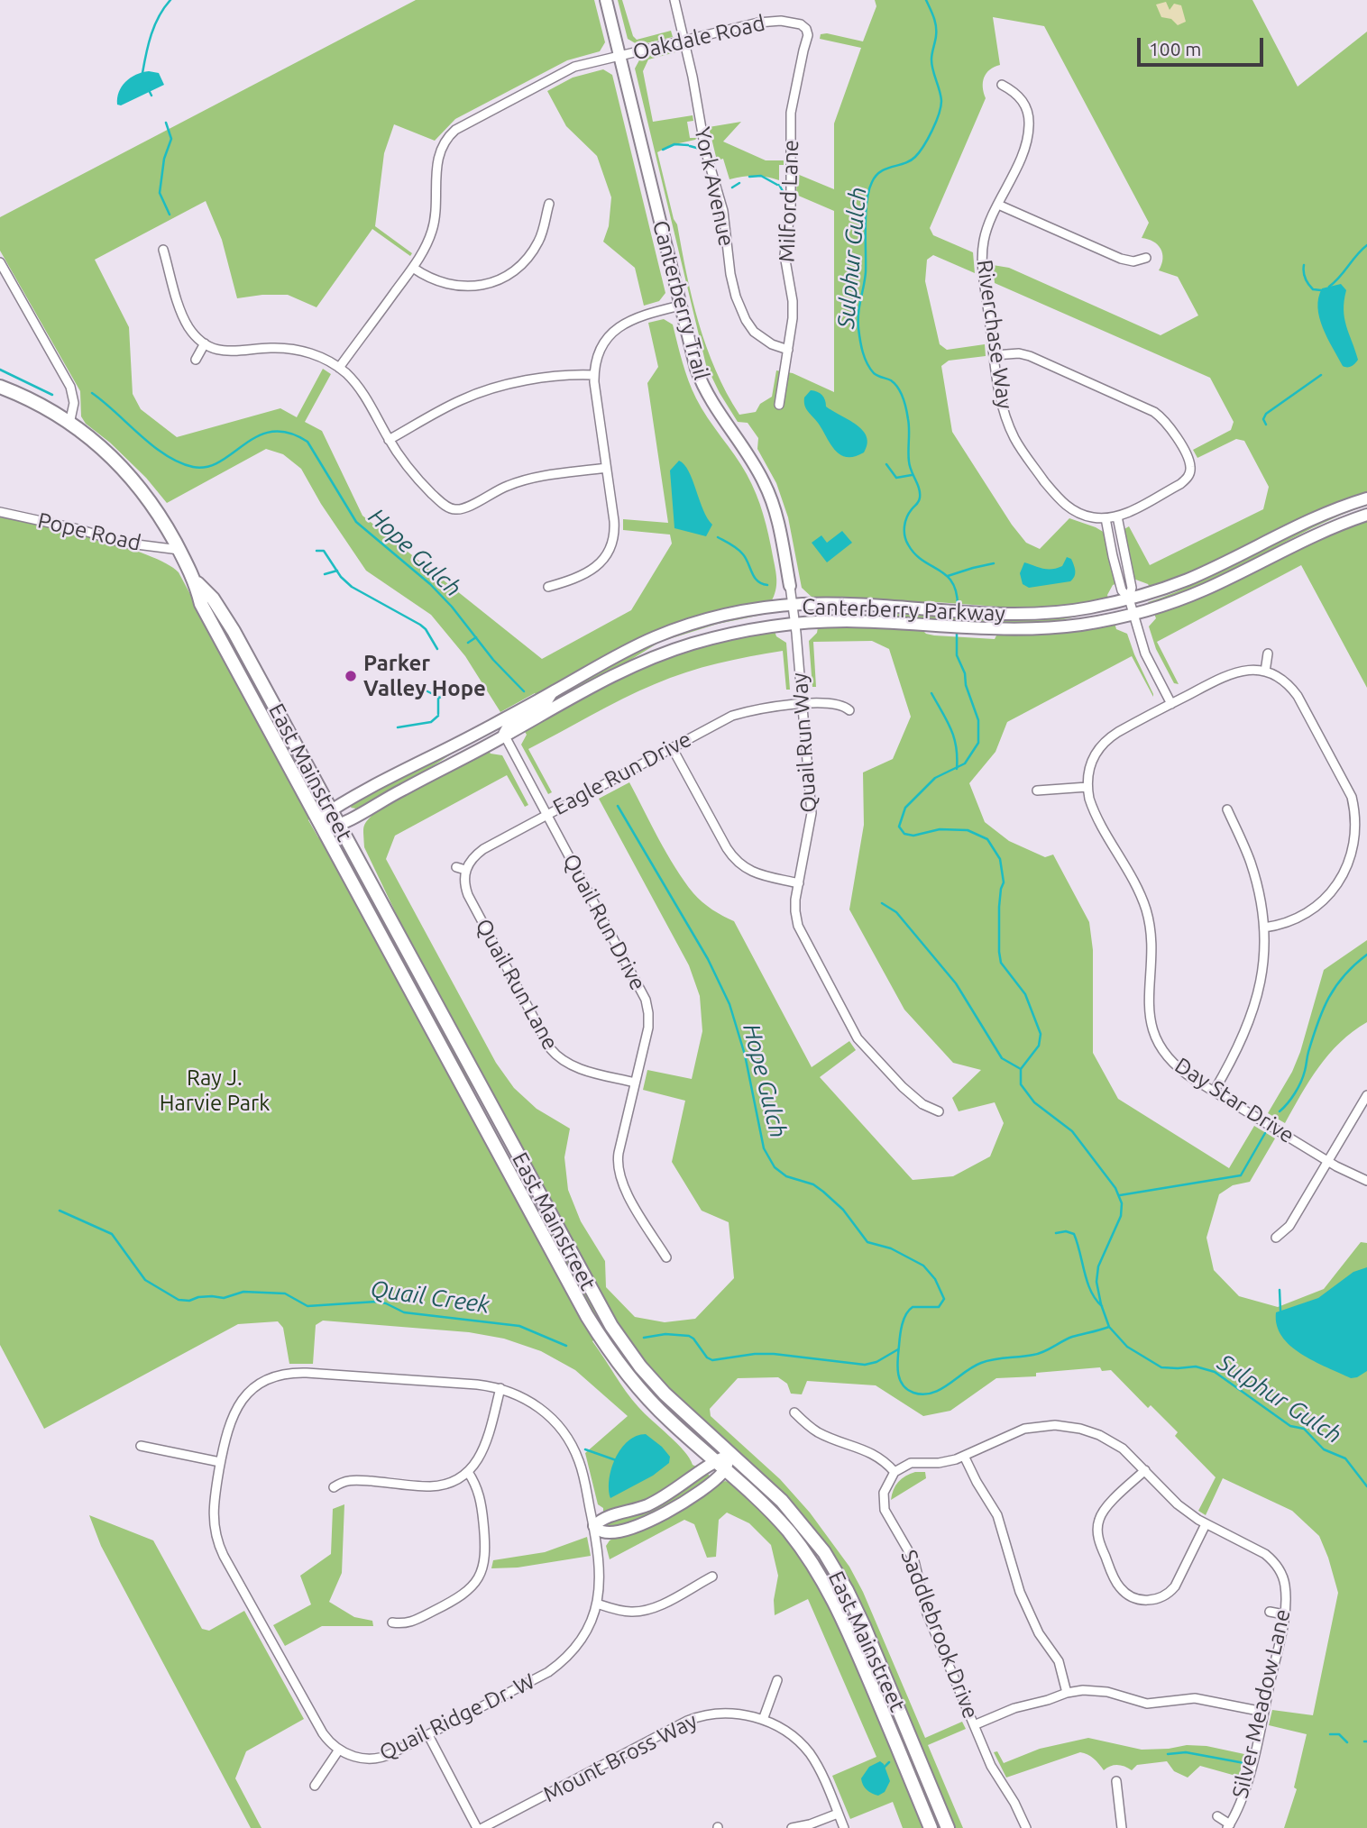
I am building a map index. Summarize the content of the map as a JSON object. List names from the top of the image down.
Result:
{
  "streets": {
    "main road": ["East Mainstreet"],
    "street": [
      "Oakdale Road",
      "York Avenue",
      "Milford Lane",
      "Canterberry Trail",
      "Riverchase Way",
      "Pope Road",
      "Canterberry Parkway",
      "Quail Run Way",
      "Eagle Run Drive",
      "Quail Run Drive",
      "Quail Run Lane",
      "Day Star Drive",
      "Saddlebrook Drive",
      "Silver Meadow Lane",
      "Quail Ridge Dr. W",
      "Mount Bross Way"
    ]
  },
  "crossings": [
    ["Oakdale Road", "York Avenue"],
    ["Oakdale Road", "Milford Lane"],
    ["Oakdale Road", "Canterberry Trail"],
    ["York Avenue", "Milford Lane"],
    ["Canterberry Trail", "Canterberry Parkway"],
    ["Canterberry Trail", "Quail Run Way"],
    ["Pope Road", "East Mainstreet"],
    ["Canterberry Parkway", "Quail Run Way"],
    ["Canterberry Parkway", "East Mainstreet"],
    ["Canterberry Parkway", "Quail Run Drive"],
    ["Quail Run Way", "Eagle Run Drive"],
    ["Eagle Run Drive", "Quail Run Drive"],
    ["Eagle Run Drive", "Quail Run Lane"],
    ["Quail Run Drive", "Quail Run Lane"]
  ],
  "water": ["Sulphur Gulch", "Hope Gulch", "Quail Creek"],
  "parks": ["Ray J. Harvie Park"],
  "places": ["Parker Valley Hope"],
  "scale_bar": "100 m"
}
